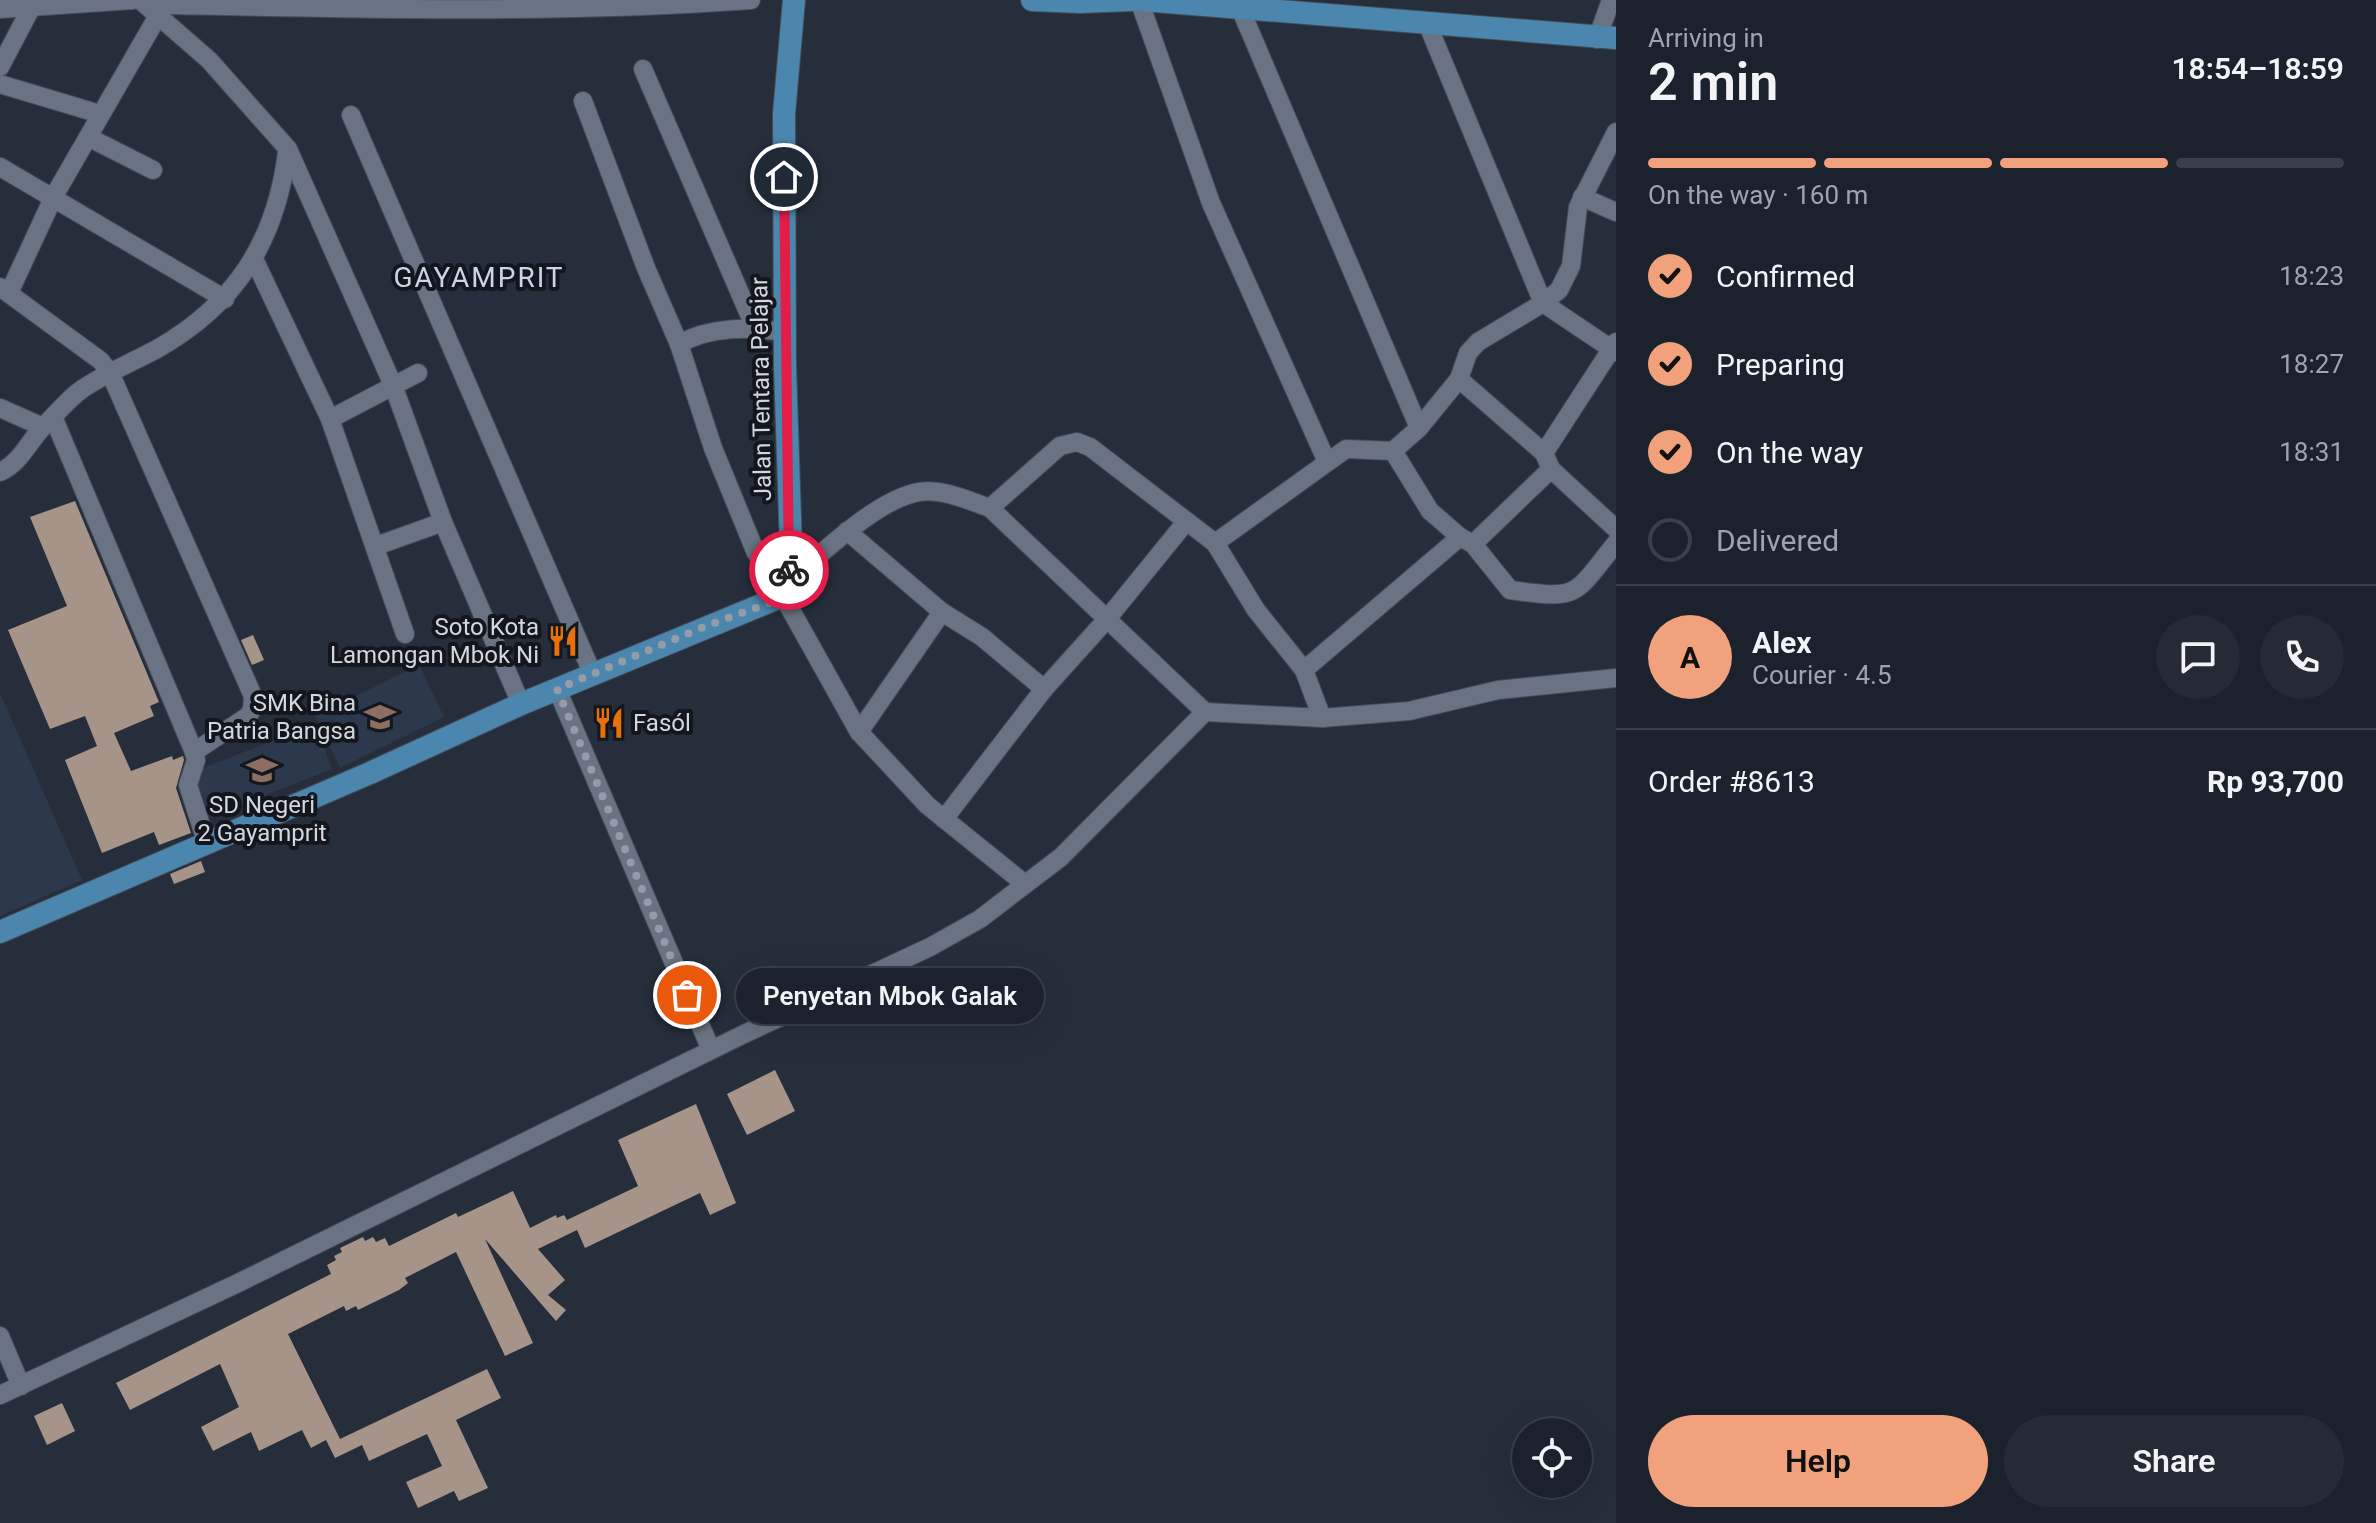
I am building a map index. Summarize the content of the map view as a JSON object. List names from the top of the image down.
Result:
{
  "streets": {
    "main road": ["Jalan Tentara Pelajar"]
  },
  "districts": ["GAYAMPRIT"],
  "places": {
    "restaurant": ["Soto Kota Lamongan Mbok Ni", "Fasól"],
    "school or university": ["SMK Bina Patria Bangsa", "SD Negeri 2 Gayamprit"],
    "other": ["Penyetan Mbok Galak"]
  },
  "page": {
    "heading": ["2 min", "Arriving in", "18:54–18:59"],
    "panel": [
      "Alex",
      "Courier · 4.5",
      "Order #8613",
      "Rp 93,700"
    ],
    "bar": "On the way · 160 m",
    "list": [
      ["Confirmed", "18:23"],
      ["Preparing", "18:27"],
      ["On the way", "18:31"],
      "Delivered"
    ],
    "round": "A",
    "bubble": "Penyetan Mbok Galak",
    "buttons": ["Help", "Share"]
  }
}
